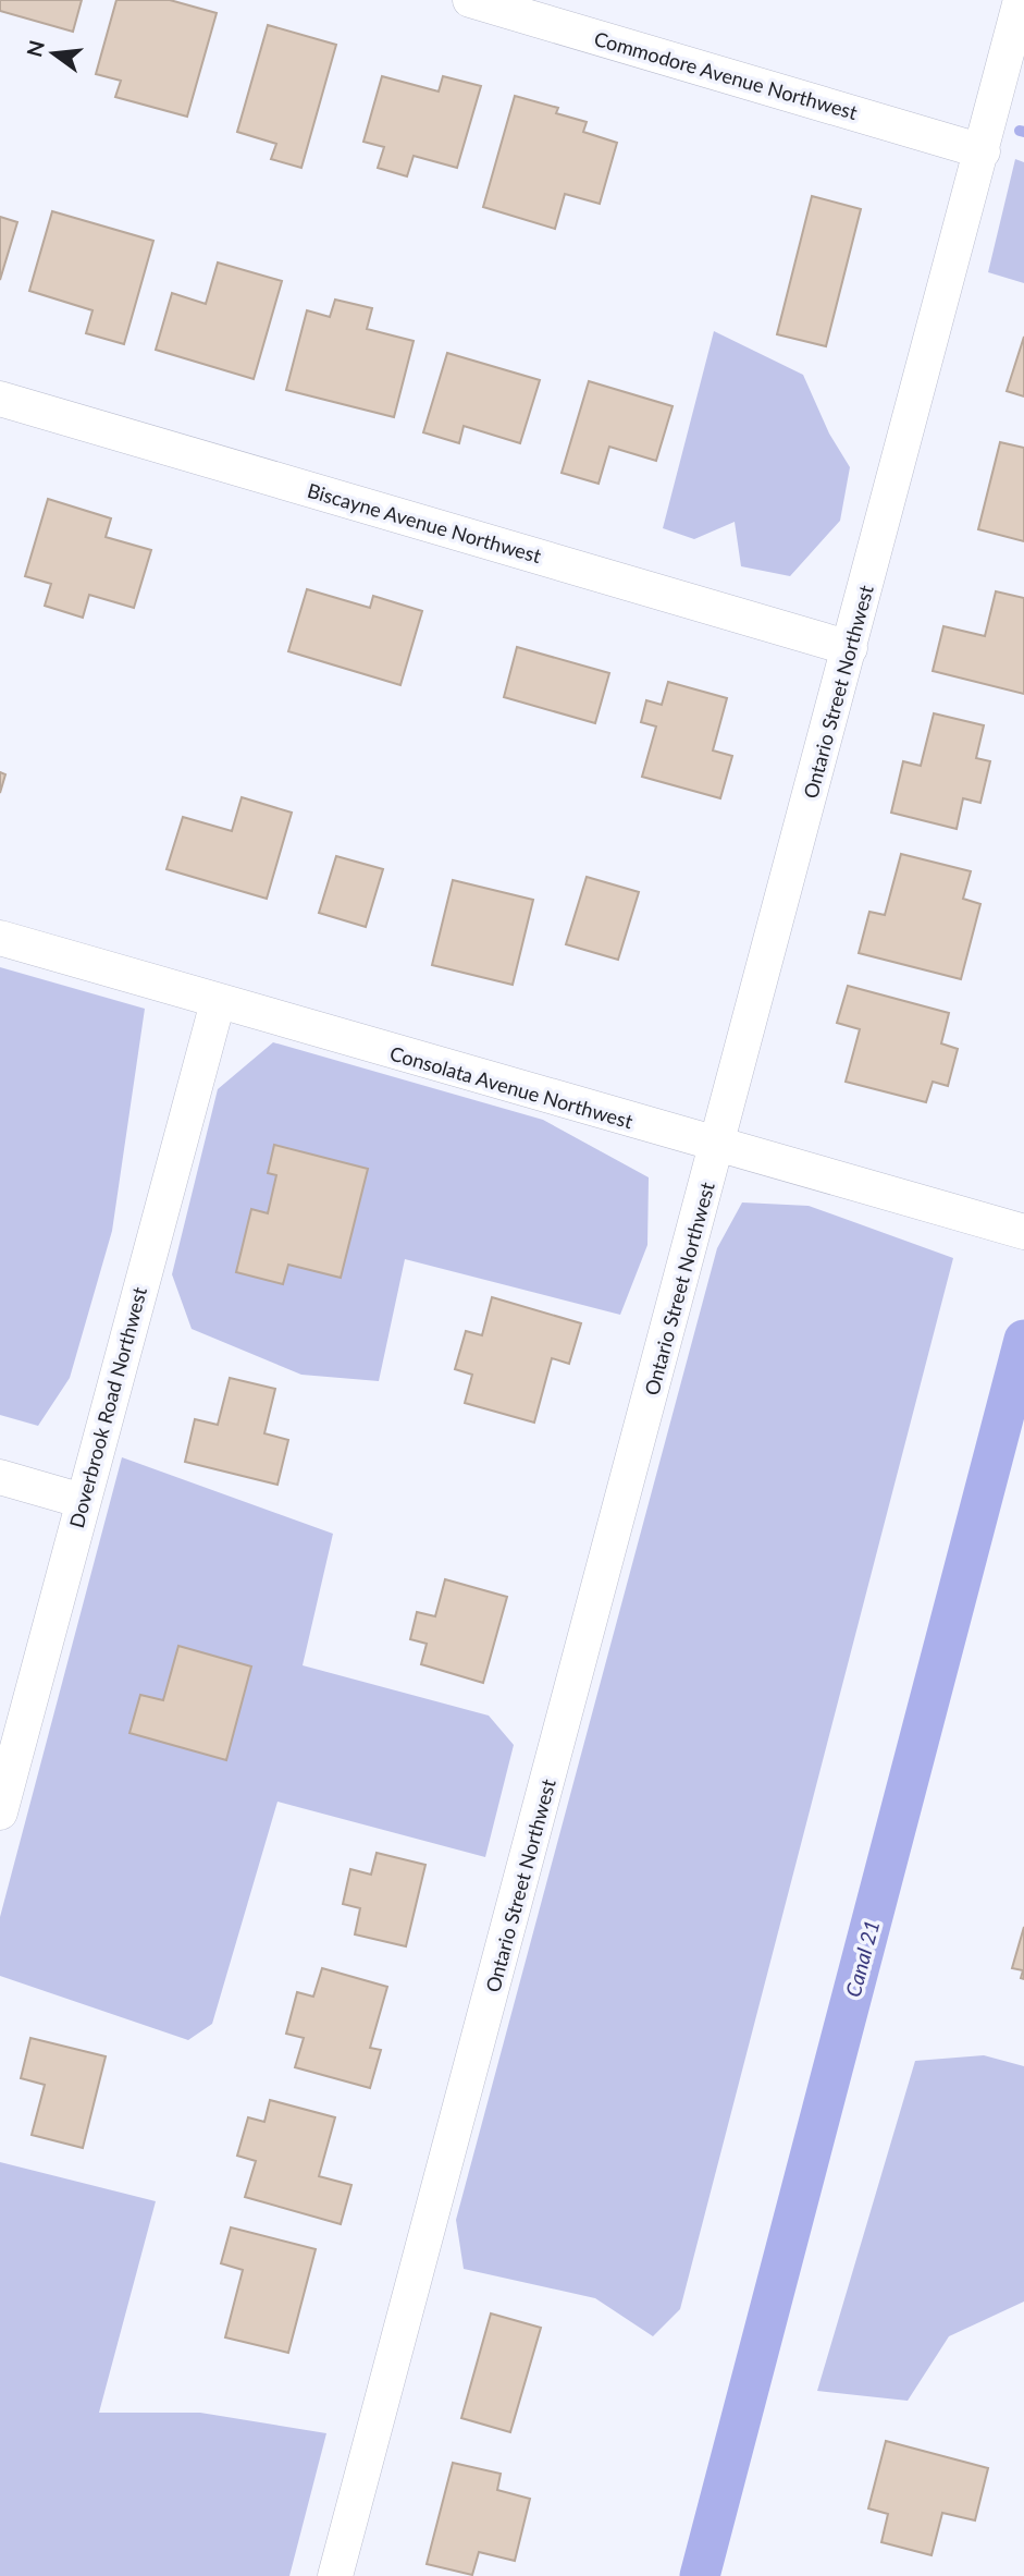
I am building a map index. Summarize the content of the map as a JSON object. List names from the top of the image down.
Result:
{
  "streets": {
    "street": [
      "Commodore Avenue Northwest",
      "Biscayne Avenue Northwest",
      "Ontario Street Northwest",
      "Consolata Avenue Northwest",
      "Doverbrook Road Northwest"
    ]
  },
  "crossings": [
    ["Commodore Avenue Northwest", "Ontario Street Northwest"],
    ["Biscayne Avenue Northwest", "Ontario Street Northwest"],
    ["Ontario Street Northwest", "Consolata Avenue Northwest"],
    ["Consolata Avenue Northwest", "Doverbrook Road Northwest"]
  ],
  "water": ["Canal 21"],
  "north": "left"
}
